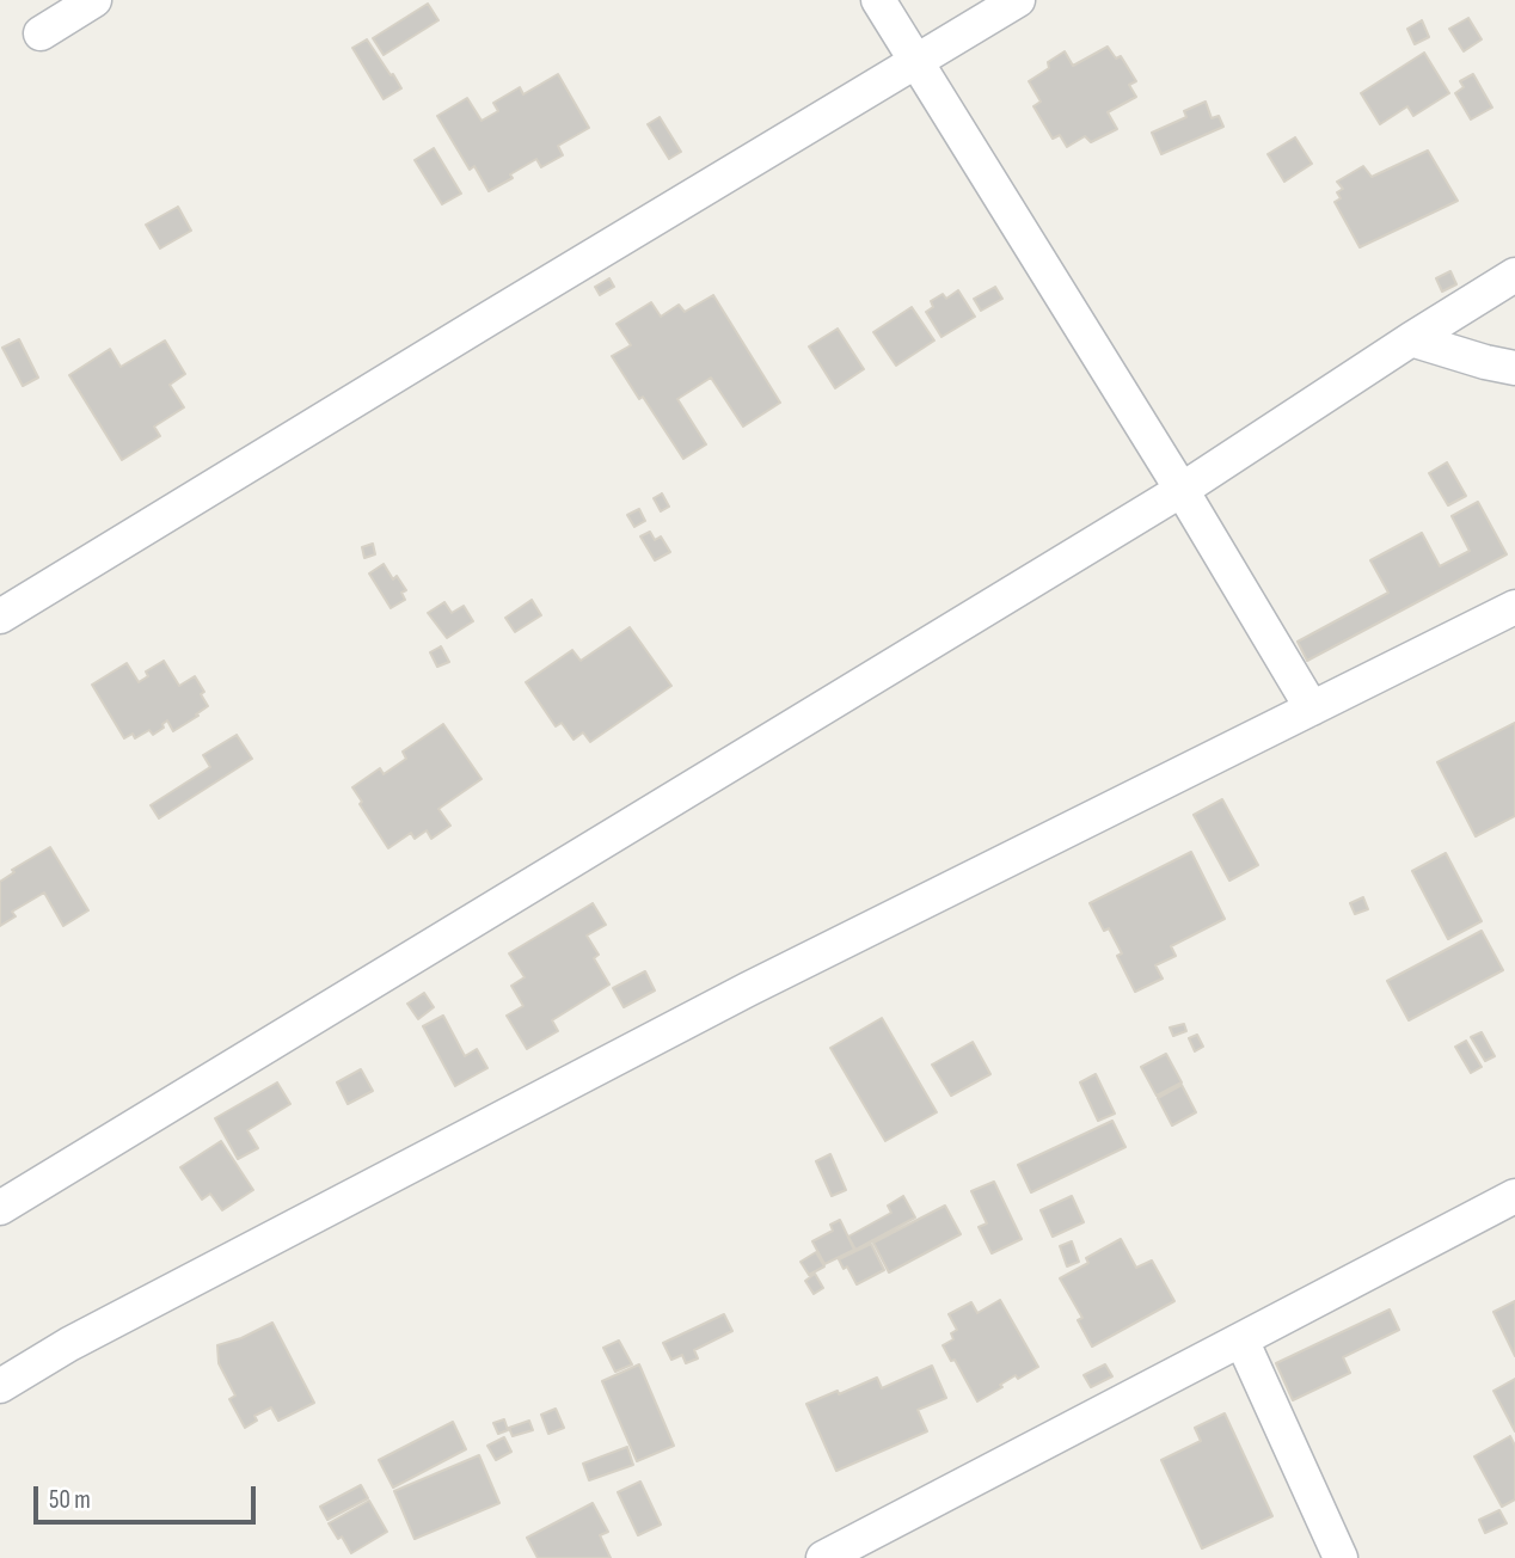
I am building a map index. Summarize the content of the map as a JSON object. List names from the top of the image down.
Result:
{
  "scale_bar": "50 m"
}
